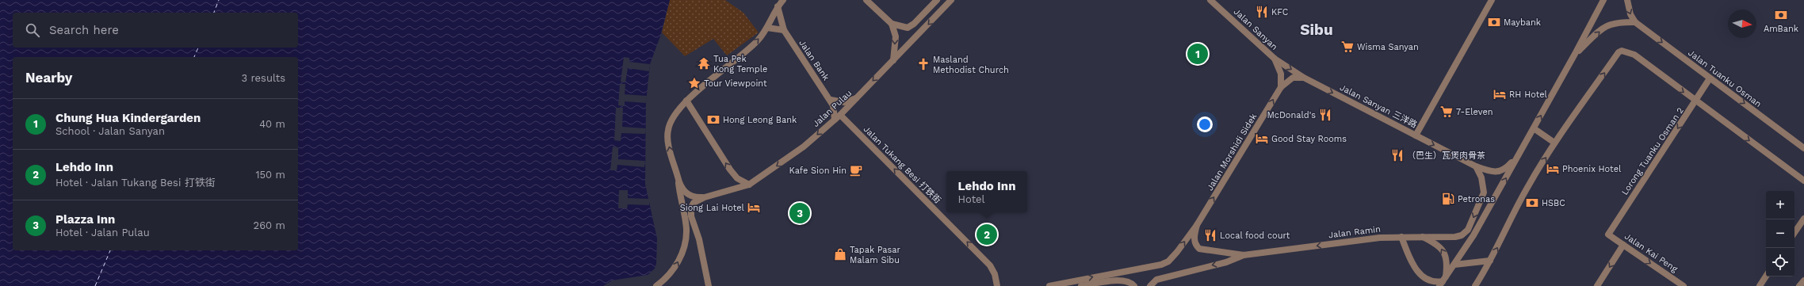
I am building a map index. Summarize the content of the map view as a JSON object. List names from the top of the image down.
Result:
{
  "streets": {
    "street": [
      "Jalan Sanyan",
      "Jalan Bank",
      "Jalan Tuanku Osman",
      "Jalan Sanyan 三洋路",
      "Jalan Pulau",
      "Lorong Tuanku Osman 2",
      "Jalan Morshidi Sidek",
      "Jalan Tukang Besi 打铁街",
      "Jalan Ramin",
      "Jalan Kai Peng"
    ]
  },
  "crossings": [
    ["Jalan Sanyan", "Jalan Sanyan 三洋路"],
    ["Jalan Bank", "Jalan Pulau"],
    ["Jalan Tuanku Osman", "Lorong Tuanku Osman 2"],
    ["Jalan Sanyan 三洋路", "Jalan Ramin"],
    ["Jalan Pulau", "Jalan Tukang Besi 打铁街"],
    ["Lorong Tuanku Osman 2", "Jalan Kai Peng"],
    ["Jalan Morshidi Sidek", "Jalan Ramin"]
  ],
  "one_way": [
    "Jalan Sanyan 三洋路",
    "Jalan Pulau",
    "Lorong Tuanku Osman 2",
    "Jalan Morshidi Sidek",
    "Jalan Tukang Besi 打铁街",
    "Jalan Ramin",
    "Jalan Kai Peng"
  ],
  "districts": ["Sibu"],
  "places": {
    "restaurant": [
      "KFC",
      "McDonald's",
      "（巴生）瓦煲肉骨茶",
      "Local food court"
    ],
    "bank": [
      "AmBank",
      "Maybank",
      "Hong Leong Bank",
      "HSBC"
    ],
    "supermarket": ["Wisma Sanyan", "7-Eleven"],
    "temple": ["Tua Pek Kong Temple"],
    "church": ["Masland Methodist Church"],
    "place": ["Tour Viewpoint"],
    "hotel": [
      "RH Hotel",
      "Good Stay Rooms",
      "Phoenix Hotel",
      "Siong Lai Hotel"
    ],
    "cafe": ["Kafe Sion Hin"],
    "fuel station": ["Petronas"],
    "shop": ["Tapak Pasar Malam Sibu"]
  },
  "north": "right",
  "page": {
    "search": "Search here",
    "pins": ["1", "3", "2"],
    "heading": ["Nearby", "3 results"],
    "list": [
      {
        "mark": "1",
        "name": "Chung Hua Kindergarden",
        "note": "School · Jalan Sanyan",
        "value": "40 m"
      },
      {
        "mark": "2",
        "name": "Lehdo Inn",
        "note": "Hotel · Jalan Tukang Besi 打铁街",
        "value": "150 m"
      },
      {
        "mark": "3",
        "name": "Plazza Inn",
        "note": "Hotel · Jalan Pulau",
        "value": "260 m"
      }
    ],
    "popup": ["Lehdo Inn", "Hotel"],
    "map_buttons": ["+", "−"]
  }
}
